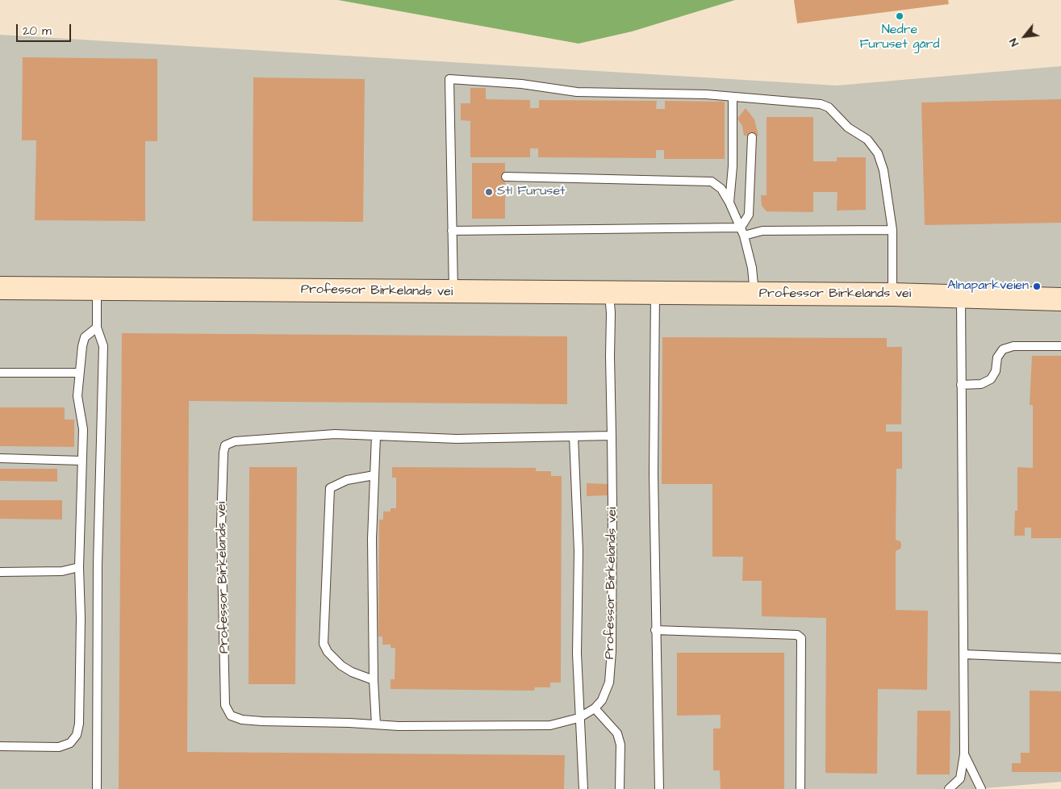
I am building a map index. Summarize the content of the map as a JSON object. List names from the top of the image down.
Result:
{
  "streets": {
    "main road": ["Professor Birkelands vei"]
  },
  "places": ["Nedre Furuset gård", "St1 Furuset", "Alnaparkveien"],
  "scale_bar": "20 m",
  "north": "bottom left"
}
